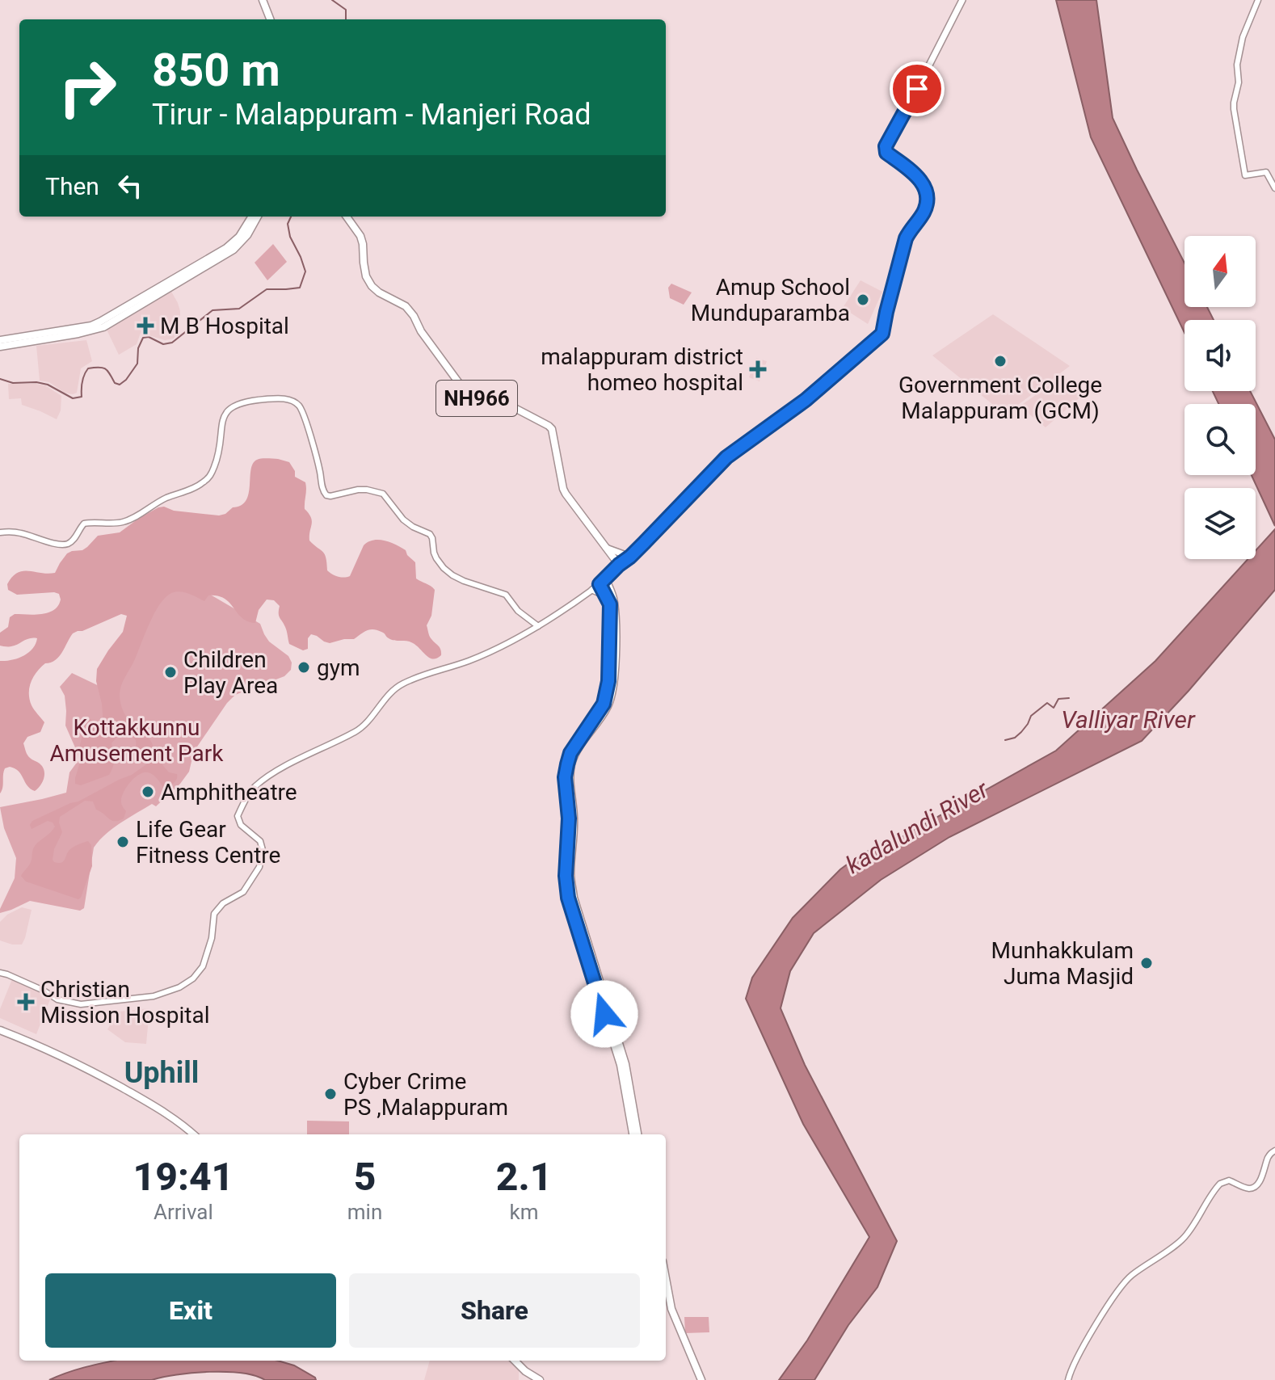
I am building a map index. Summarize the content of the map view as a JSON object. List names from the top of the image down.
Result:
{
  "streets": {
    "highway": ["NH966"]
  },
  "districts": ["Uphill"],
  "water": ["Valliyar River", "kadalundi River"],
  "parks": ["Kottakkunnu Amusement Park"],
  "places": {
    "other": [
      "Amup School Munduparamba",
      "Government College Malappuram (GCM)",
      "gym",
      "Children Play Area",
      "Amphitheatre",
      "Life Gear Fitness Centre",
      "Munhakkulam Juma Masjid",
      "Cyber Crime PS ,Malappuram"
    ],
    "health": ["M B Hospital", "malappuram district homeo hospital", "Christian Mission Hospital"]
  },
  "north": "top",
  "page": {
    "turn": ["850 m", "Tirur - Malappuram - Manjeri Road"],
    "then": "Then",
    "eta": [
      "19:41",
      "Arrival",
      "5",
      "min",
      "2.1",
      "km"
    ],
    "buttons": ["Exit", "Share"]
  }
}
